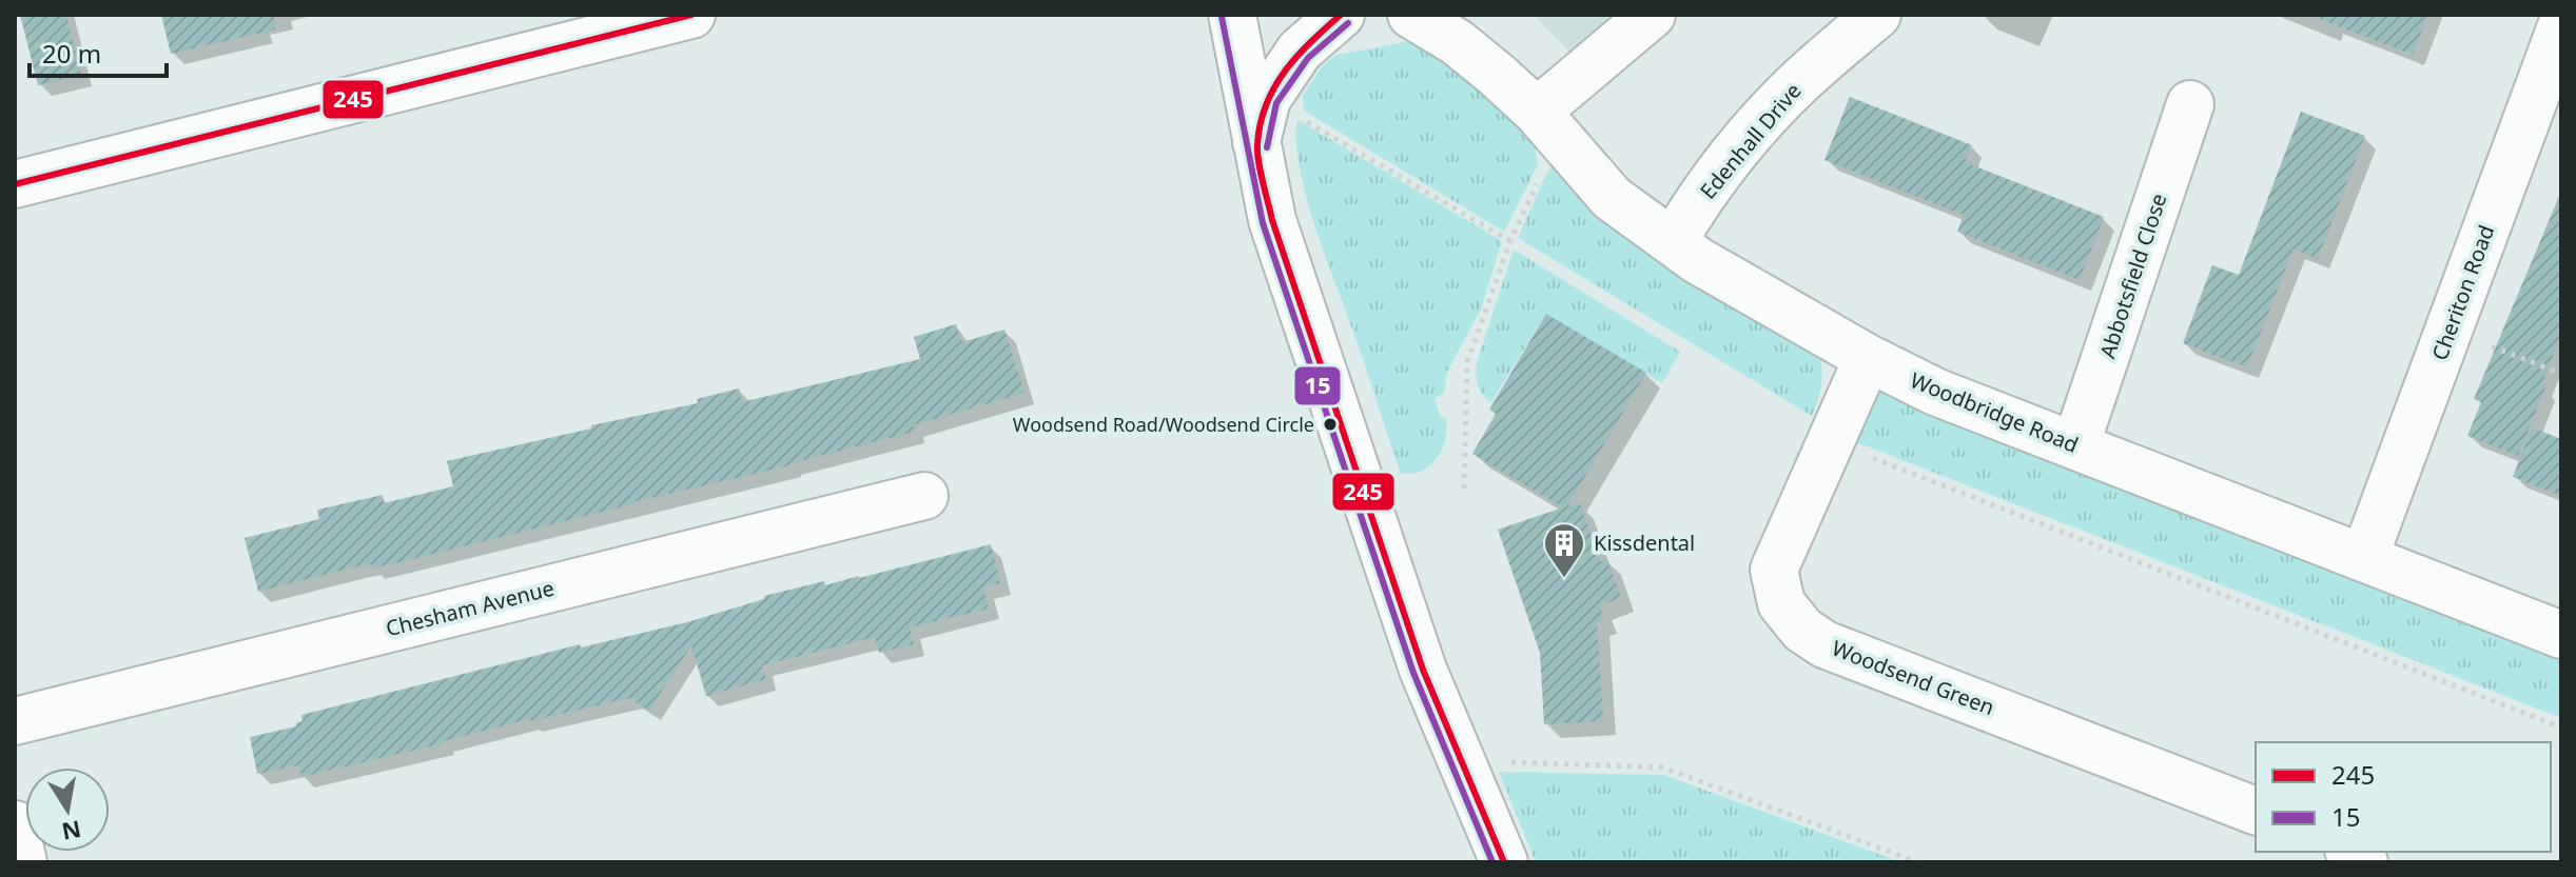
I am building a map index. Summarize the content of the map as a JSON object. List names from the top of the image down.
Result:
{
  "streets": {
    "street": [
      "Edenhall Drive",
      "Abbotsfield Close",
      "Cheriton Road",
      "Woodbridge Road",
      "Chesham Avenue",
      "Woodsend Green"
    ]
  },
  "crossings": [
    ["Edenhall Drive", "Woodbridge Road"],
    ["Abbotsfield Close", "Woodbridge Road"],
    ["Cheriton Road", "Woodbridge Road"],
    ["Woodbridge Road", "Woodsend Green"]
  ],
  "places": {
    "other": ["Woodsend Road/Woodsend Circle"],
    "building": ["Kissdental"]
  },
  "lines": ["transit line 245", "transit line 15"],
  "legend": ["245", "15"],
  "scale_bar": "20 m",
  "north": "bottom"
}
